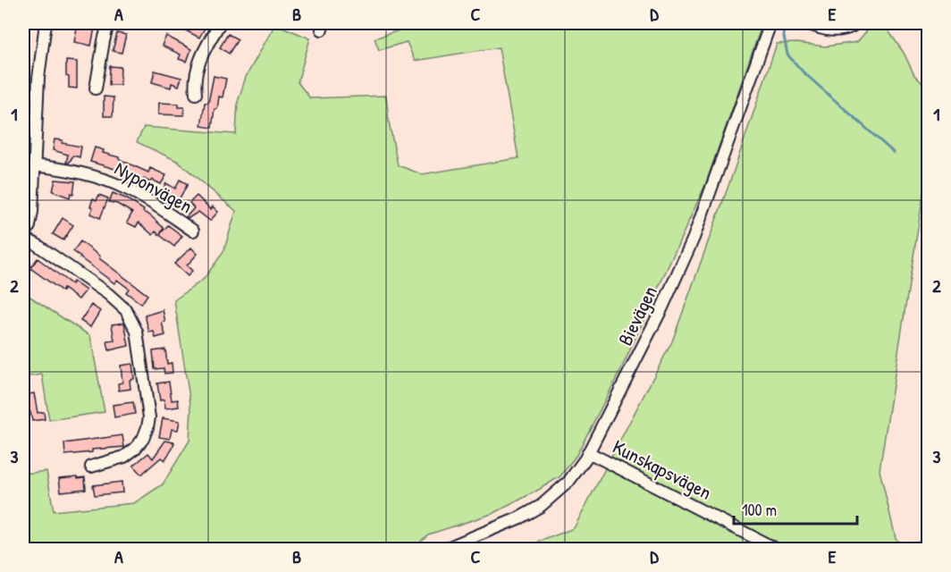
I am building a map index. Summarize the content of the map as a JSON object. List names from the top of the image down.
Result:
{
  "streets": {
    "street": ["Nyponvägen", "Bievägen", "Kunskapsvägen"]
  },
  "crossings": [
    ["Bievägen", "Kunskapsvägen"]
  ],
  "scale_bar": "100 m",
  "grid": {
    "columns": [
      "A",
      "B",
      "C",
      "D",
      "E"
    ],
    "rows": ["1", "2", "3"]
  }
}
